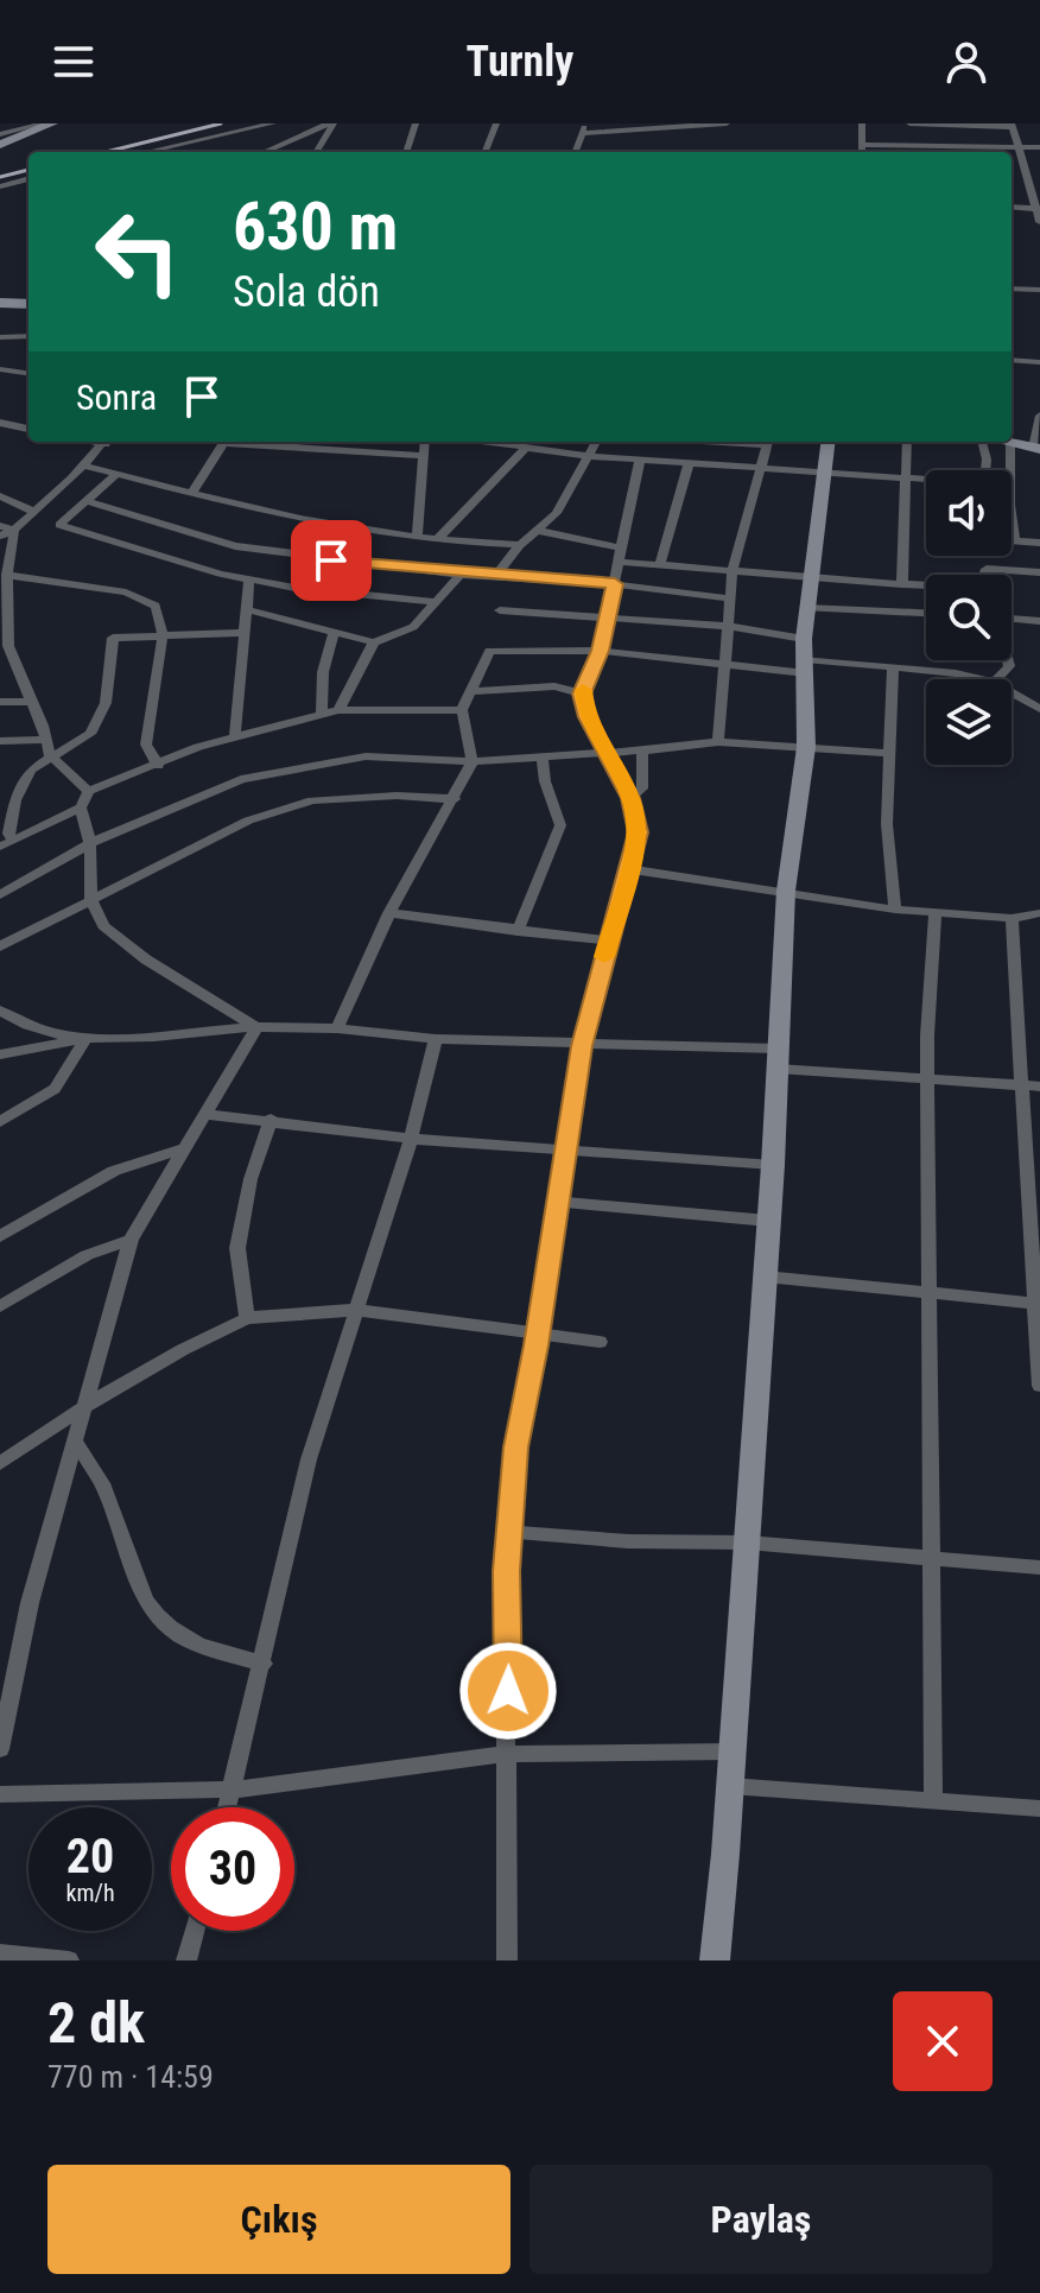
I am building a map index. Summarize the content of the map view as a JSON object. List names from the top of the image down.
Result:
{
  "page": {
    "header": "Turnly",
    "turn": ["630 m", "Sola dön"],
    "then": "Sonra",
    "speed": "20 km/h",
    "limit": "30",
    "heading": ["2 dk", "770 m · 14:59"],
    "buttons": ["Çıkış", "Paylaş"]
  }
}
